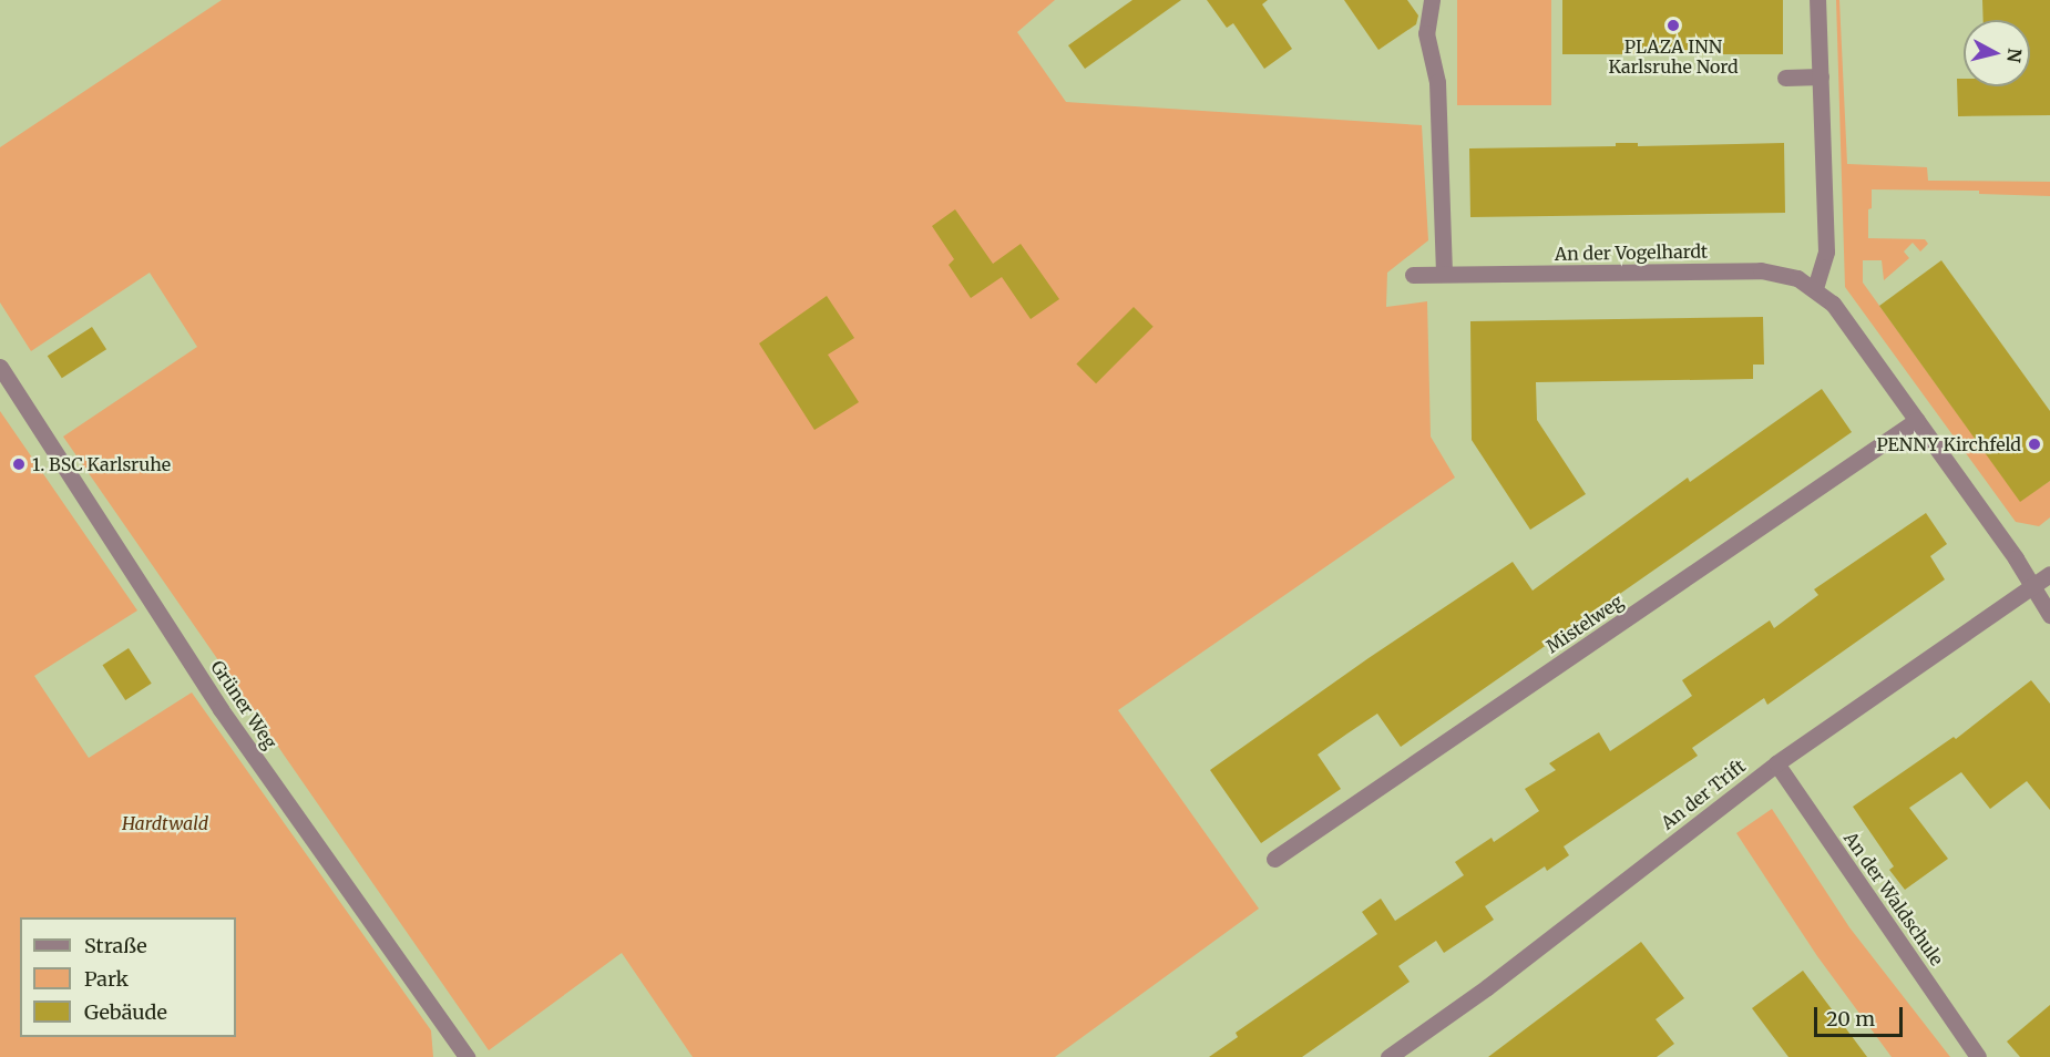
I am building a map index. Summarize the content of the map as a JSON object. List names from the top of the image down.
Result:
{
  "streets": {
    "street": [
      "An der Vogelhardt",
      "Mistelweg",
      "Grüner Weg",
      "An der Trift",
      "An der Waldschule"
    ]
  },
  "crossings": [
    ["An der Vogelhardt", "Mistelweg"],
    ["An der Vogelhardt", "An der Trift"],
    ["An der Trift", "An der Waldschule"]
  ],
  "parks": ["Hardtwald"],
  "places": ["PLAZA INN Karlsruhe Nord", "PENNY Kirchfeld", "1. BSC Karlsruhe"],
  "legend": ["Straße", "Park", "Gebäude"],
  "scale_bar": "20 m",
  "north": "right"
}
